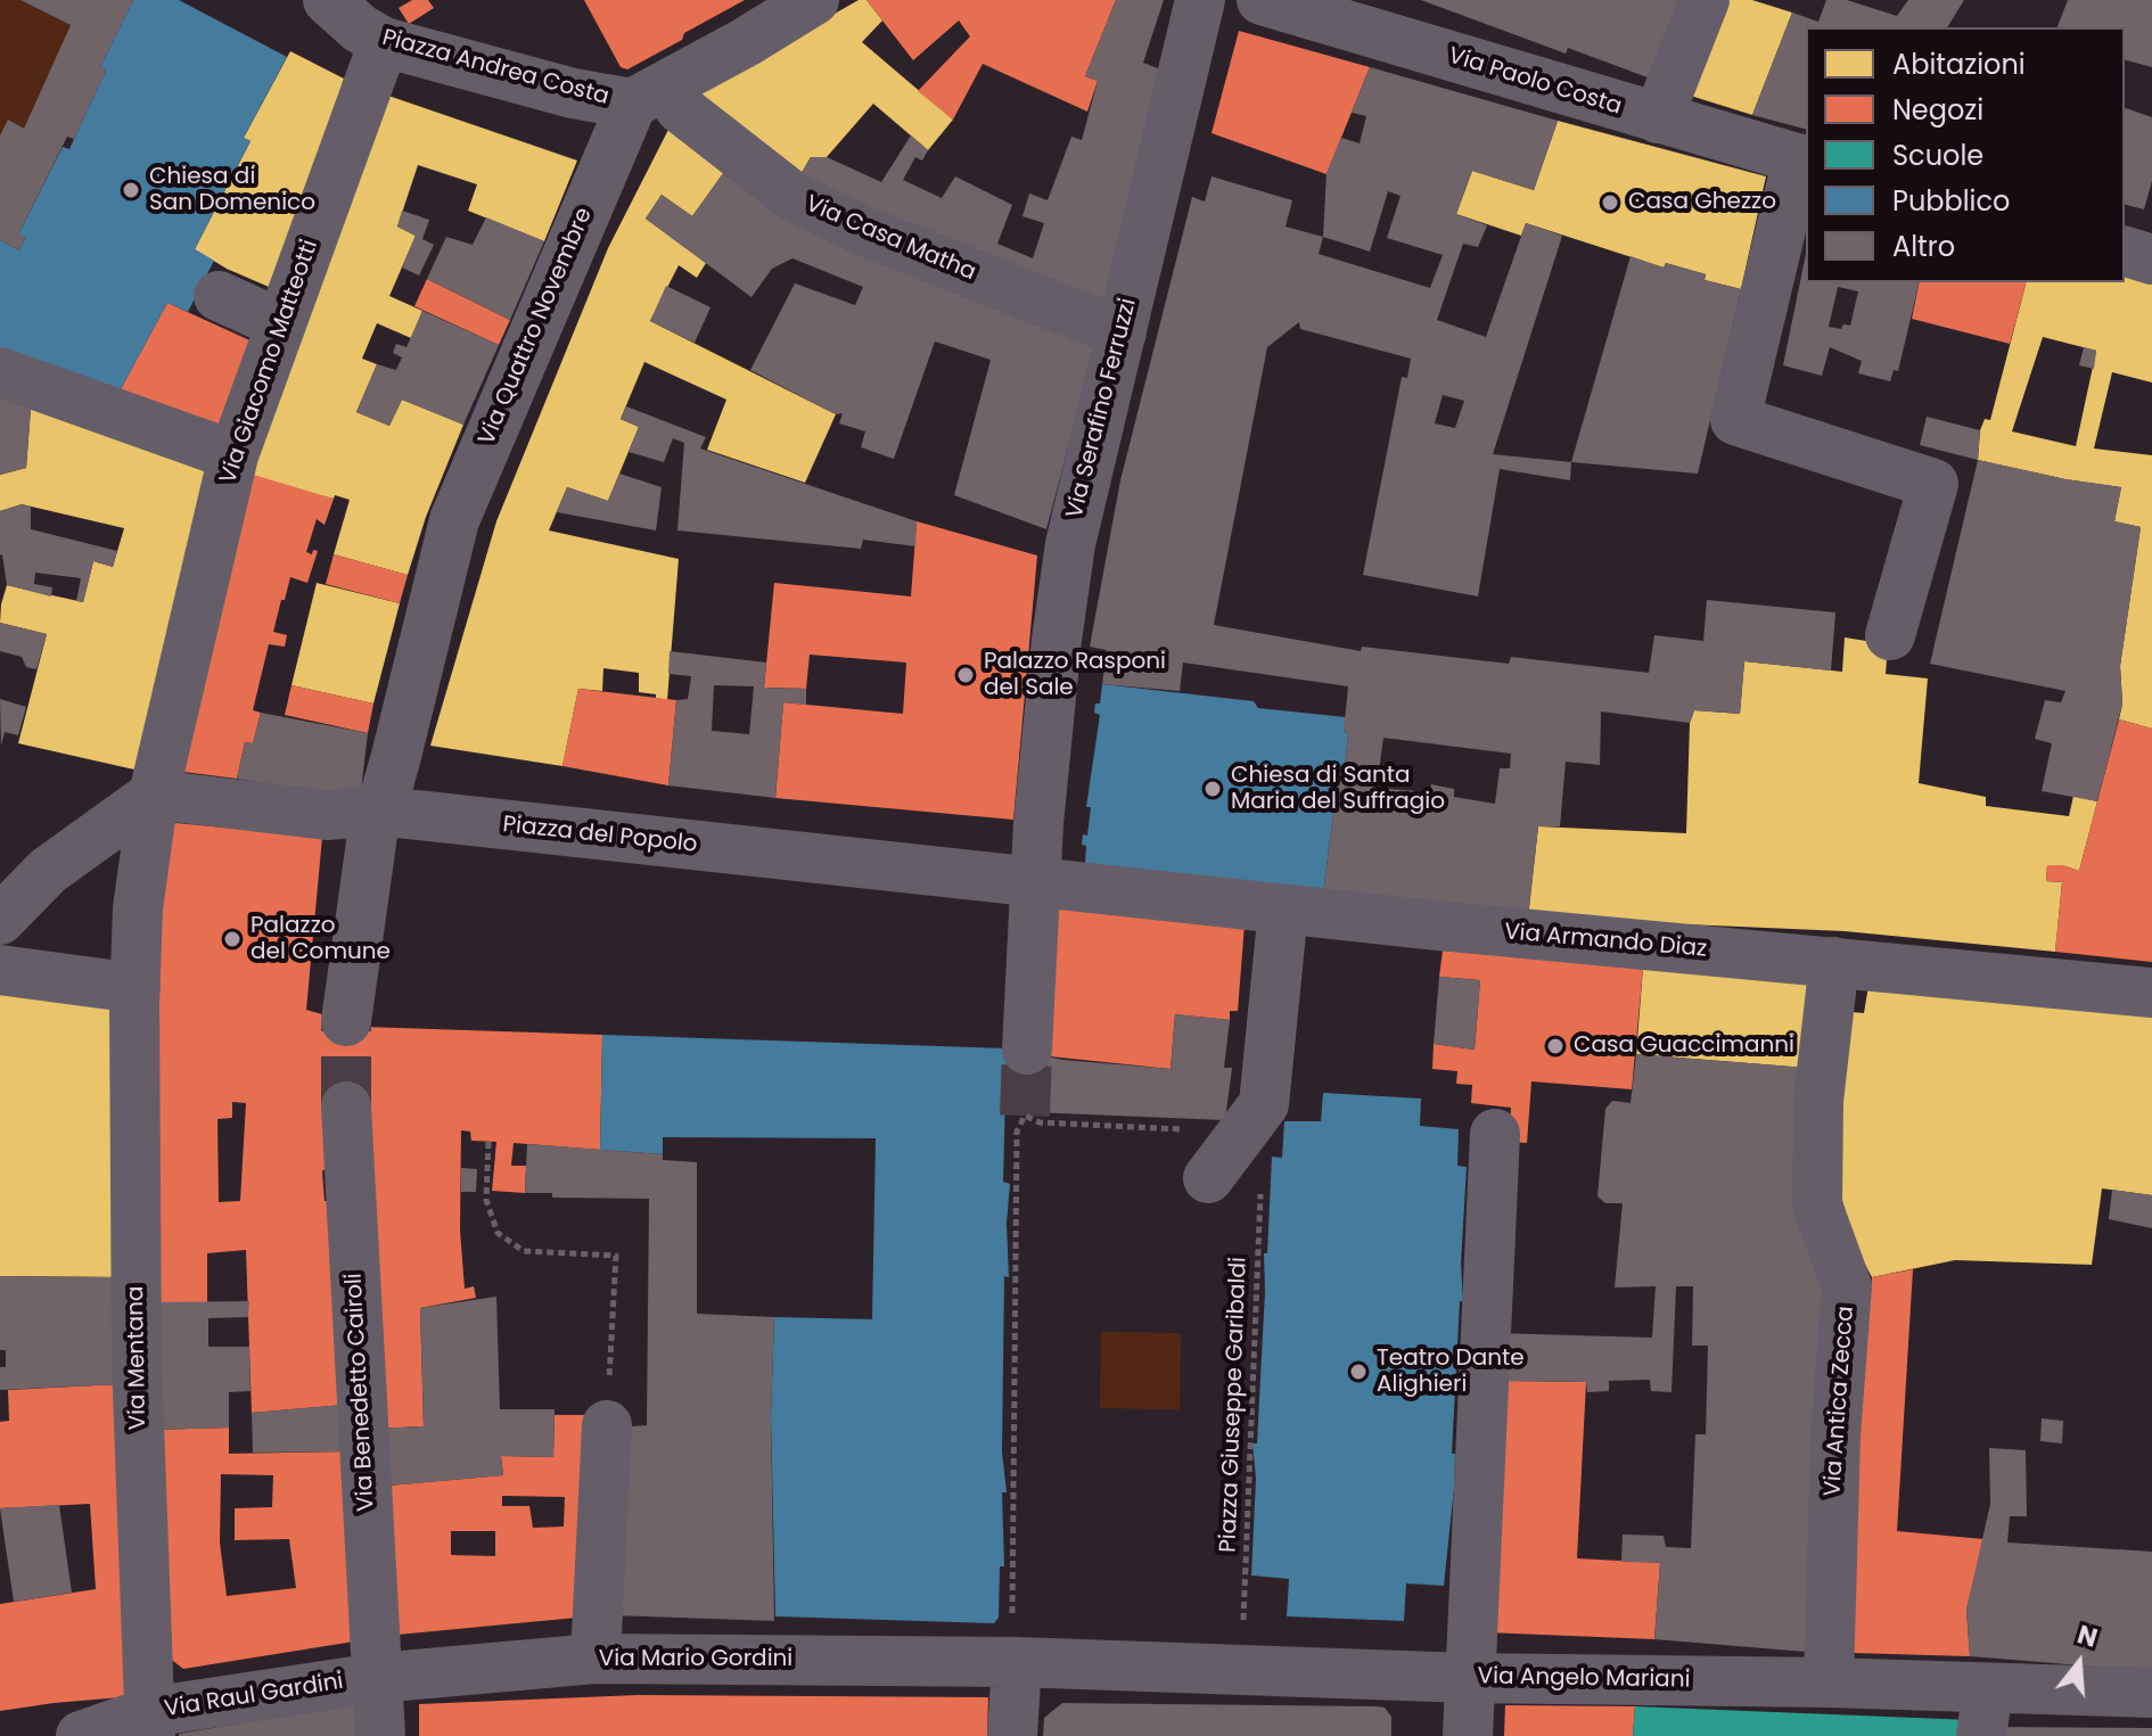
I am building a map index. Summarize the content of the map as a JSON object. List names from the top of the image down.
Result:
{
  "streets": {
    "street": [
      "Piazza Andrea Costa",
      "Via Paolo Costa",
      "Via Casa Matha",
      "Via Quattro Novembre",
      "Via Giacomo Matteotti",
      "Via Serafino Ferruzzi",
      "Piazza del Popolo",
      "Via Armando Diaz",
      "Via Mentana",
      "Via Benedetto Cairoli",
      "Via Antica Zecca",
      "Via Mario Gordini",
      "Via Angelo Mariani",
      "Via Raul Gardini"
    ],
    "path": ["Piazza Giuseppe Garibaldi"]
  },
  "crossings": [
    ["Piazza Andrea Costa", "Via Casa Matha"],
    ["Piazza Andrea Costa", "Via Quattro Novembre"],
    ["Piazza Andrea Costa", "Via Giacomo Matteotti"],
    ["Via Casa Matha", "Via Quattro Novembre"],
    ["Via Casa Matha", "Via Serafino Ferruzzi"],
    ["Via Quattro Novembre", "Piazza del Popolo"],
    ["Via Giacomo Matteotti", "Piazza del Popolo"],
    ["Via Giacomo Matteotti", "Via Mentana"],
    ["Via Serafino Ferruzzi", "Piazza del Popolo"],
    ["Via Serafino Ferruzzi", "Via Armando Diaz"],
    ["Piazza del Popolo", "Via Armando Diaz"],
    ["Via Armando Diaz", "Via Antica Zecca"],
    ["Via Mentana", "Via Raul Gardini"],
    ["Via Benedetto Cairoli", "Via Mario Gordini"],
    ["Via Benedetto Cairoli", "Via Raul Gardini"],
    ["Via Antica Zecca", "Via Angelo Mariani"],
    ["Via Mario Gordini", "Via Angelo Mariani"],
    ["Via Mario Gordini", "Via Raul Gardini"]
  ],
  "places": [
    "Chiesa di San Domenico",
    "Casa Ghezzo",
    "Palazzo Rasponi del Sale",
    "Chiesa di Santa Maria del Suffragio",
    "Palazzo del Comune",
    "Casa Guaccimanni",
    "Teatro Dante Alighieri"
  ],
  "legend": [
    "Abitazioni",
    "Negozi",
    "Scuole",
    "Pubblico",
    "Altro"
  ],
  "north": "top"
}
